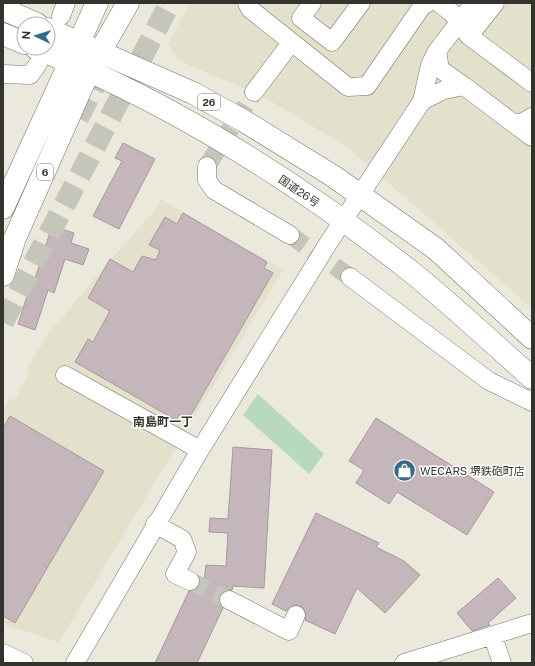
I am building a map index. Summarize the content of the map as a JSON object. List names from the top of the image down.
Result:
{
  "streets": {
    "highway": ["26", "6", "国道26号"]
  },
  "crossings": [
    ["6", "国道26号"]
  ],
  "districts": ["南島町一丁"],
  "places": {
    "shop": ["WECARS 堺鉄砲町店"]
  },
  "north": "left"
}
